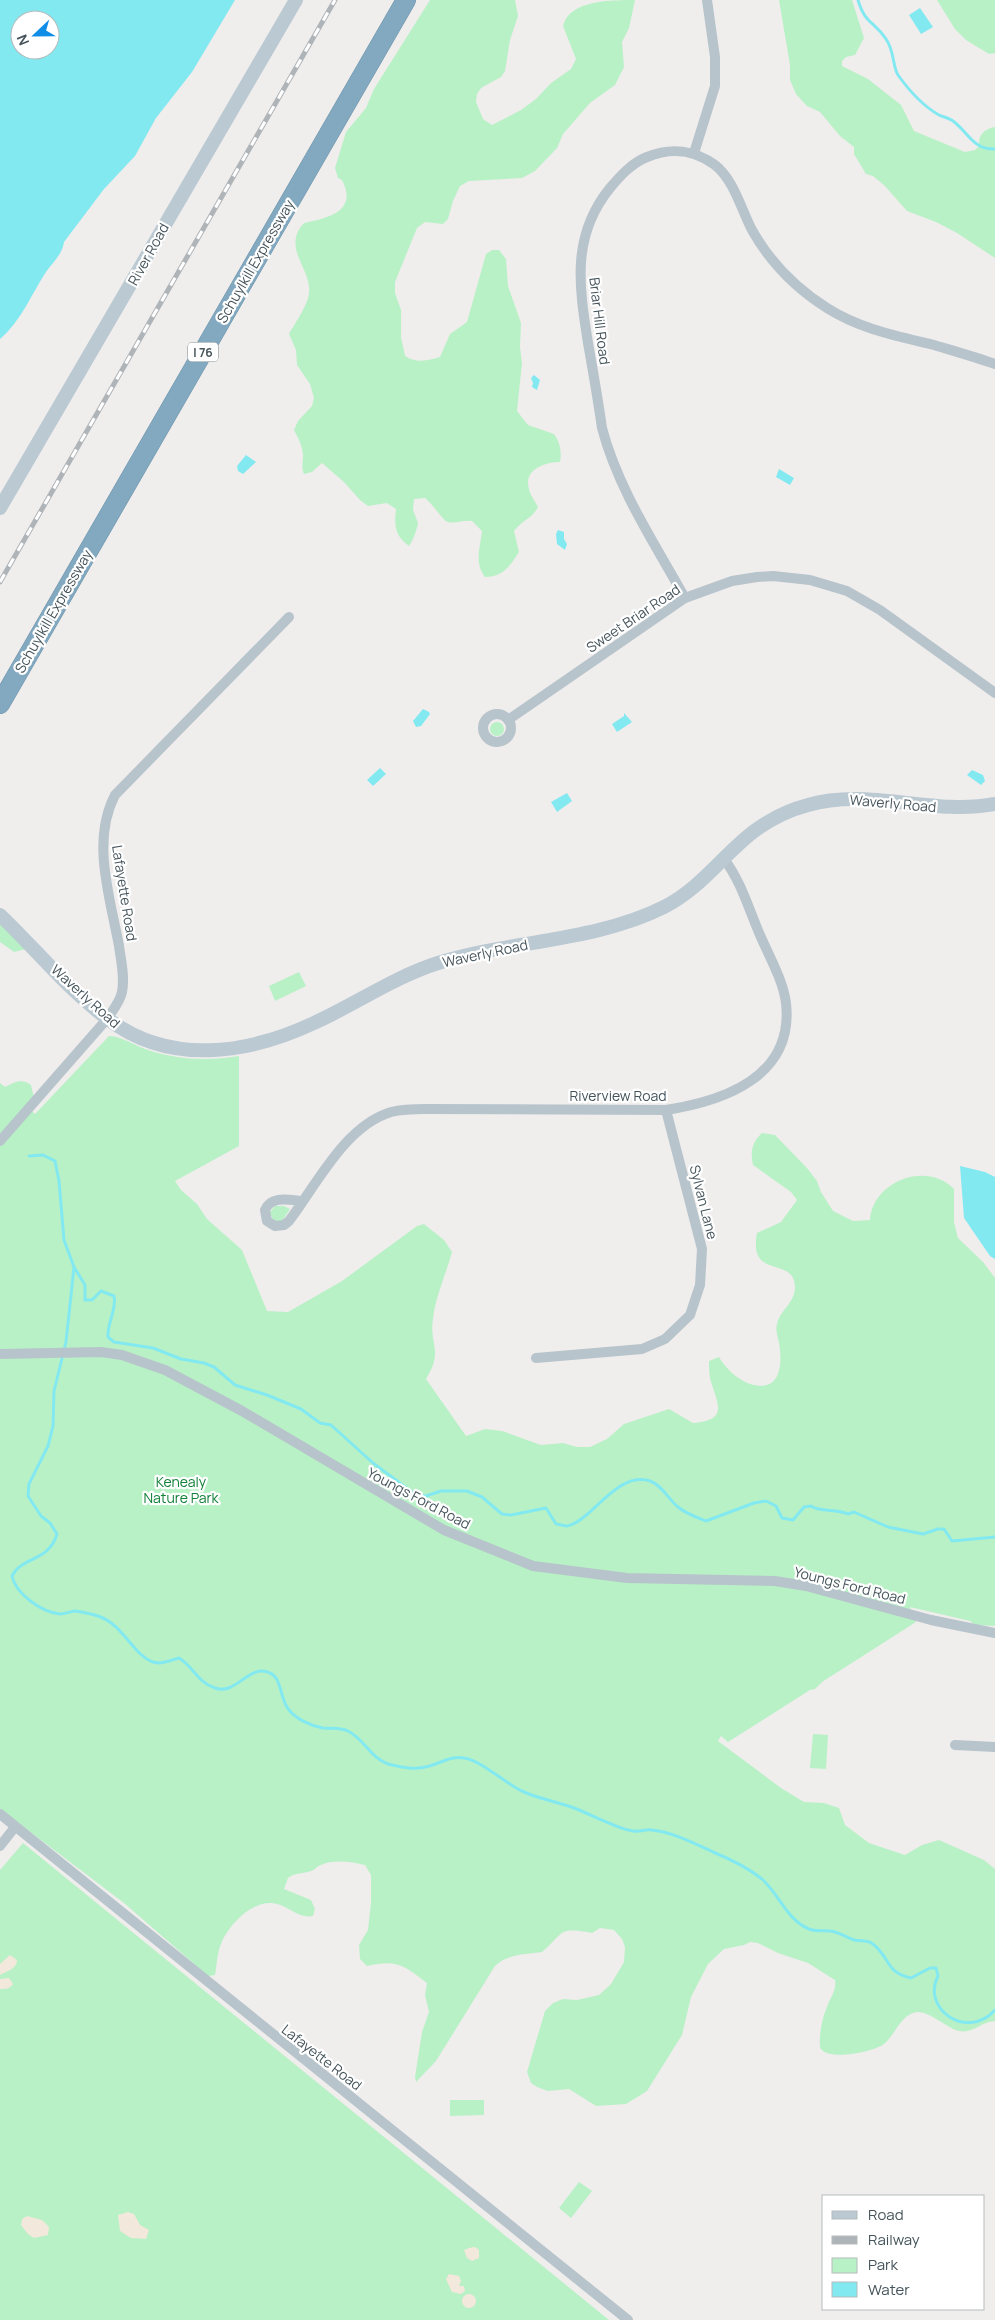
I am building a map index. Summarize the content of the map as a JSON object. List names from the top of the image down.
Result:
{
  "streets": {
    "highway": ["Schuylkill Expressway", "I 76"],
    "street": [
      "River Road",
      "Briar Hill Road",
      "Sweet Briar Road",
      "Waverly Road",
      "Lafayette Road",
      "Riverview Road",
      "Sylvan Lane",
      "Youngs Ford Road"
    ]
  },
  "crossings": [
    ["Briar Hill Road", "Sweet Briar Road"],
    ["Waverly Road", "Lafayette Road"],
    ["Waverly Road", "Riverview Road"],
    ["Riverview Road", "Sylvan Lane"]
  ],
  "parks": ["Kenealy Nature Park"],
  "legend": [
    "Road",
    "Railway",
    "Park",
    "Water"
  ],
  "north": "left"
}
